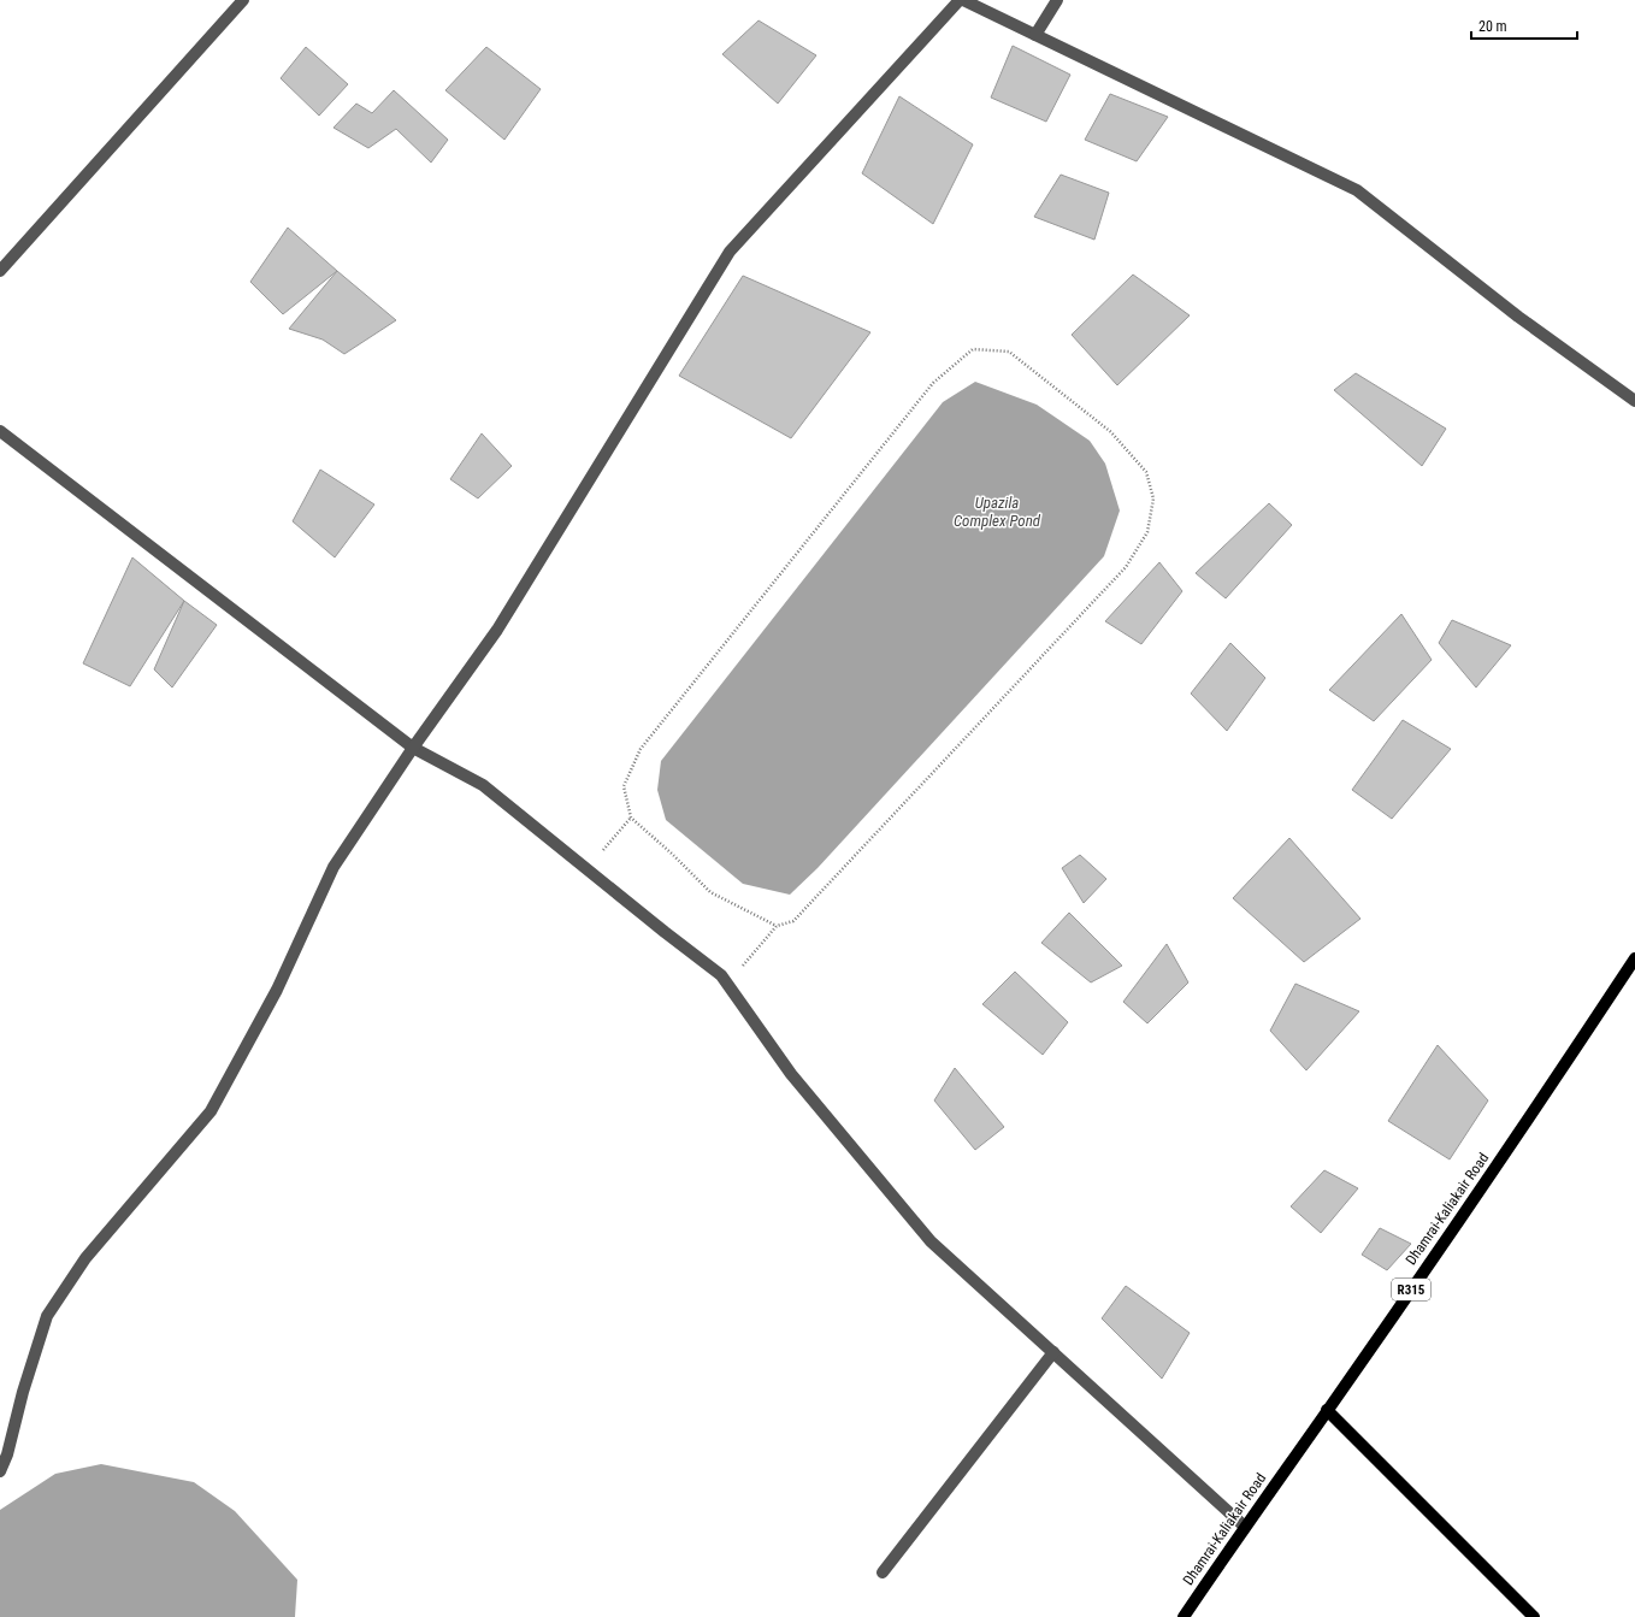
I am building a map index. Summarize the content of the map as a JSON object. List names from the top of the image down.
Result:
{
  "streets": {
    "main road": ["Dhamrai-Kaliakair Road", "R315"]
  },
  "water": ["Upazila Complex Pond"],
  "scale_bar": "20 m"
}
